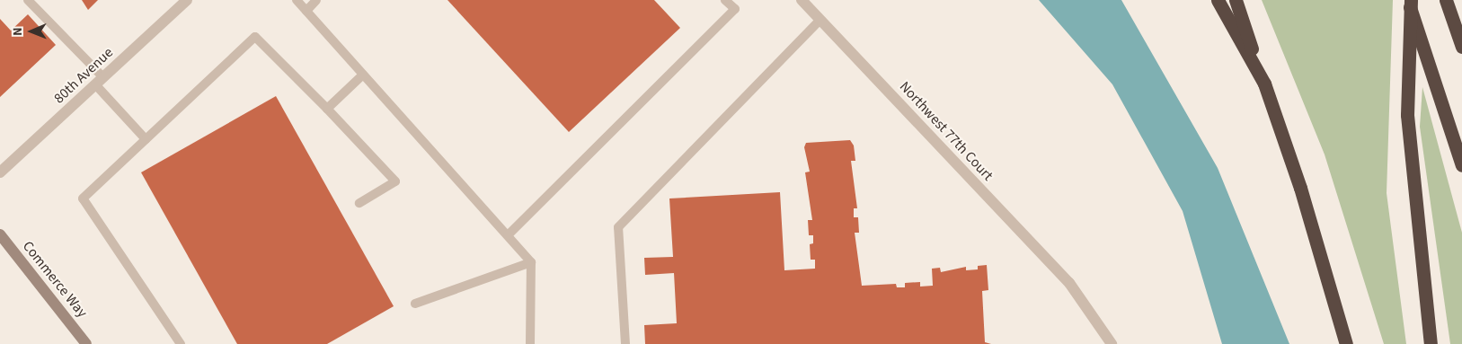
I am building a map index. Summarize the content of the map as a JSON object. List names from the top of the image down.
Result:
{
  "streets": {
    "street": ["80th Avenue", "Northwest 77th Court", "Commerce Way"]
  },
  "north": "left"
}
